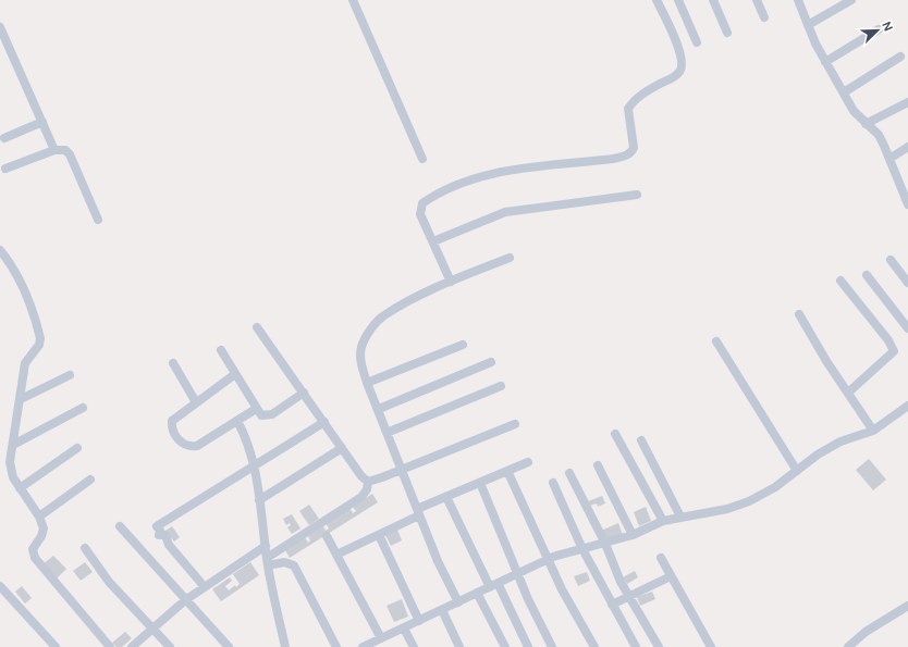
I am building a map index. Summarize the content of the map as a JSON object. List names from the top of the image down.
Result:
{
  "north": "top right"
}
